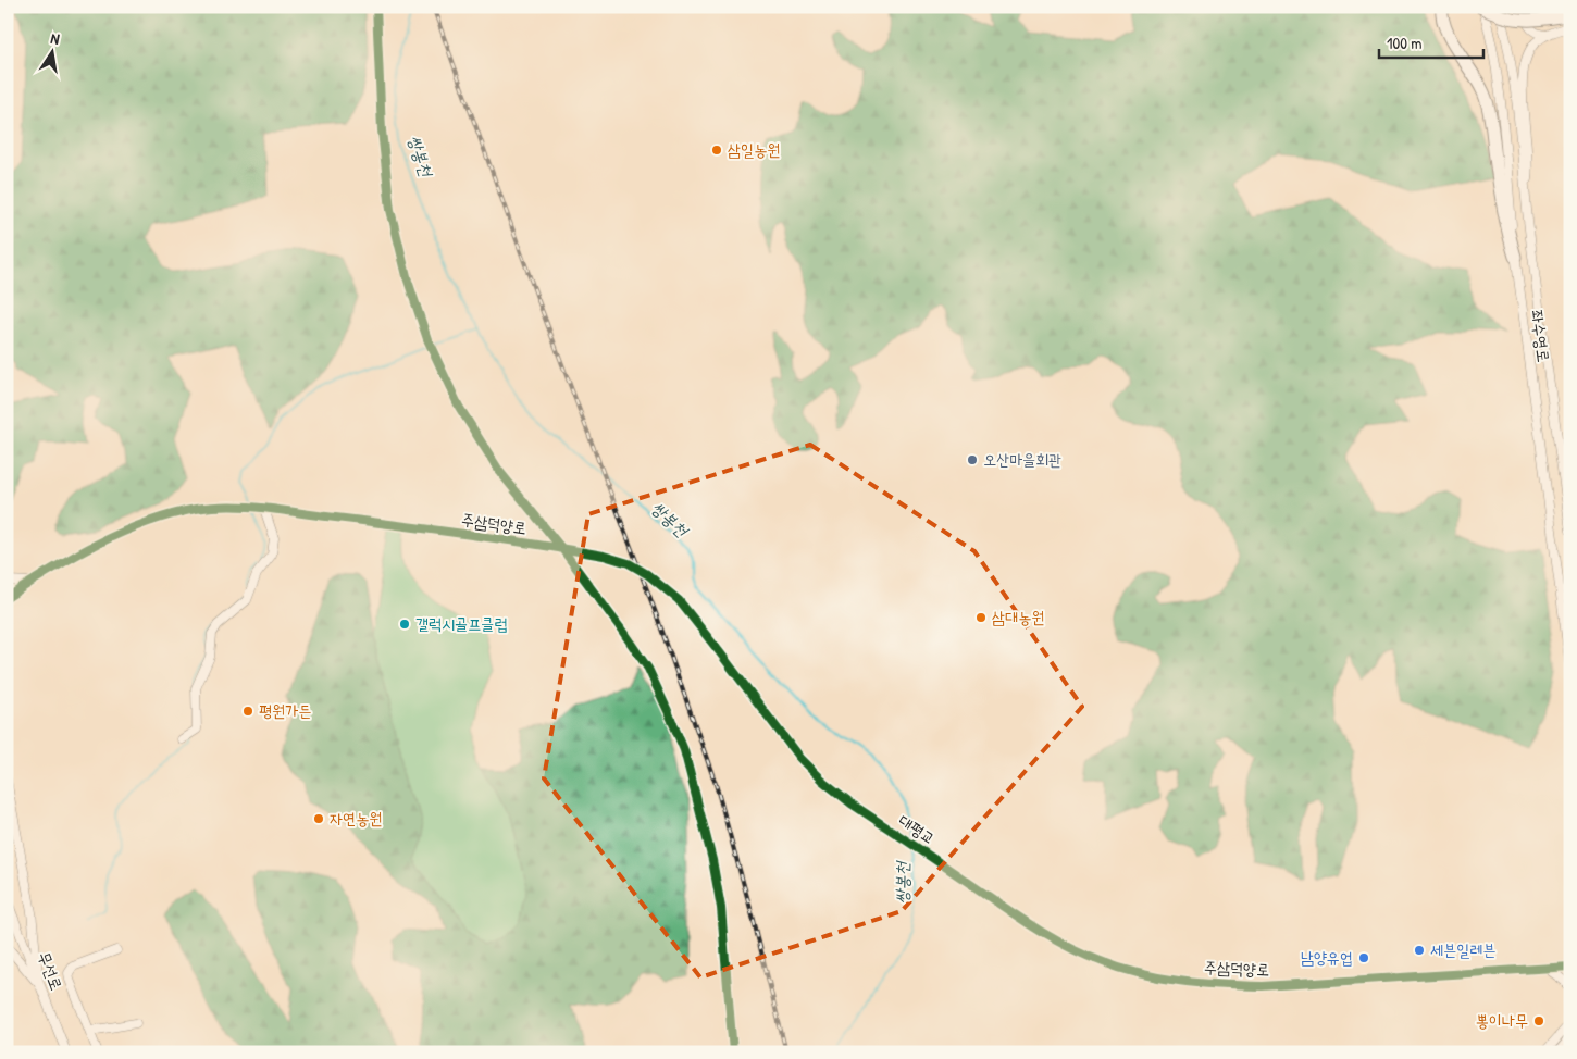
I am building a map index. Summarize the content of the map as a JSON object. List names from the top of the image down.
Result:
{
  "streets": {
    "street": [
      "좌수영로",
      "주삼덕양로",
      "대평교",
      "무선로"
    ]
  },
  "crossings": [
    ["주삼덕양로", "대평교"]
  ],
  "water": ["쌍봉천"],
  "places": [
    "삼일농원",
    "오산마을회관",
    "삼대농원",
    "갤럭시골프클럽",
    "평원가든",
    "자연농원",
    "세븐일레븐",
    "남양유업",
    "뽕이나무"
  ],
  "scale_bar": "100 m",
  "north": "top"
}
